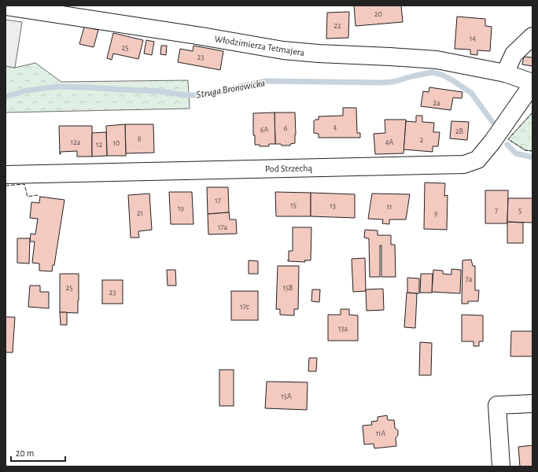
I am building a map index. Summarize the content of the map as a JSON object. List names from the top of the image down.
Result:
{
  "streets": {
    "street": ["Włodzimierza Tetmajera", "Pod Strzechą"]
  },
  "crossings": [
    ["Włodzimierza Tetmajera", "Pod Strzechą"]
  ],
  "water": ["Struga Bronowicka"],
  "house_numbers": [
    "20",
    "22",
    "14",
    "25",
    "23",
    "2a",
    "4",
    "6",
    "6A",
    "2B",
    "8",
    "2",
    "12a",
    "4A",
    "10",
    "12",
    "17",
    "15",
    "13",
    "11",
    "19",
    "7",
    "5",
    "21",
    "9",
    "17a",
    "7a",
    "25",
    "15B",
    "23",
    "17c",
    "13a",
    "15A",
    "11A"
  ],
  "scale_bar": "20 m"
}
